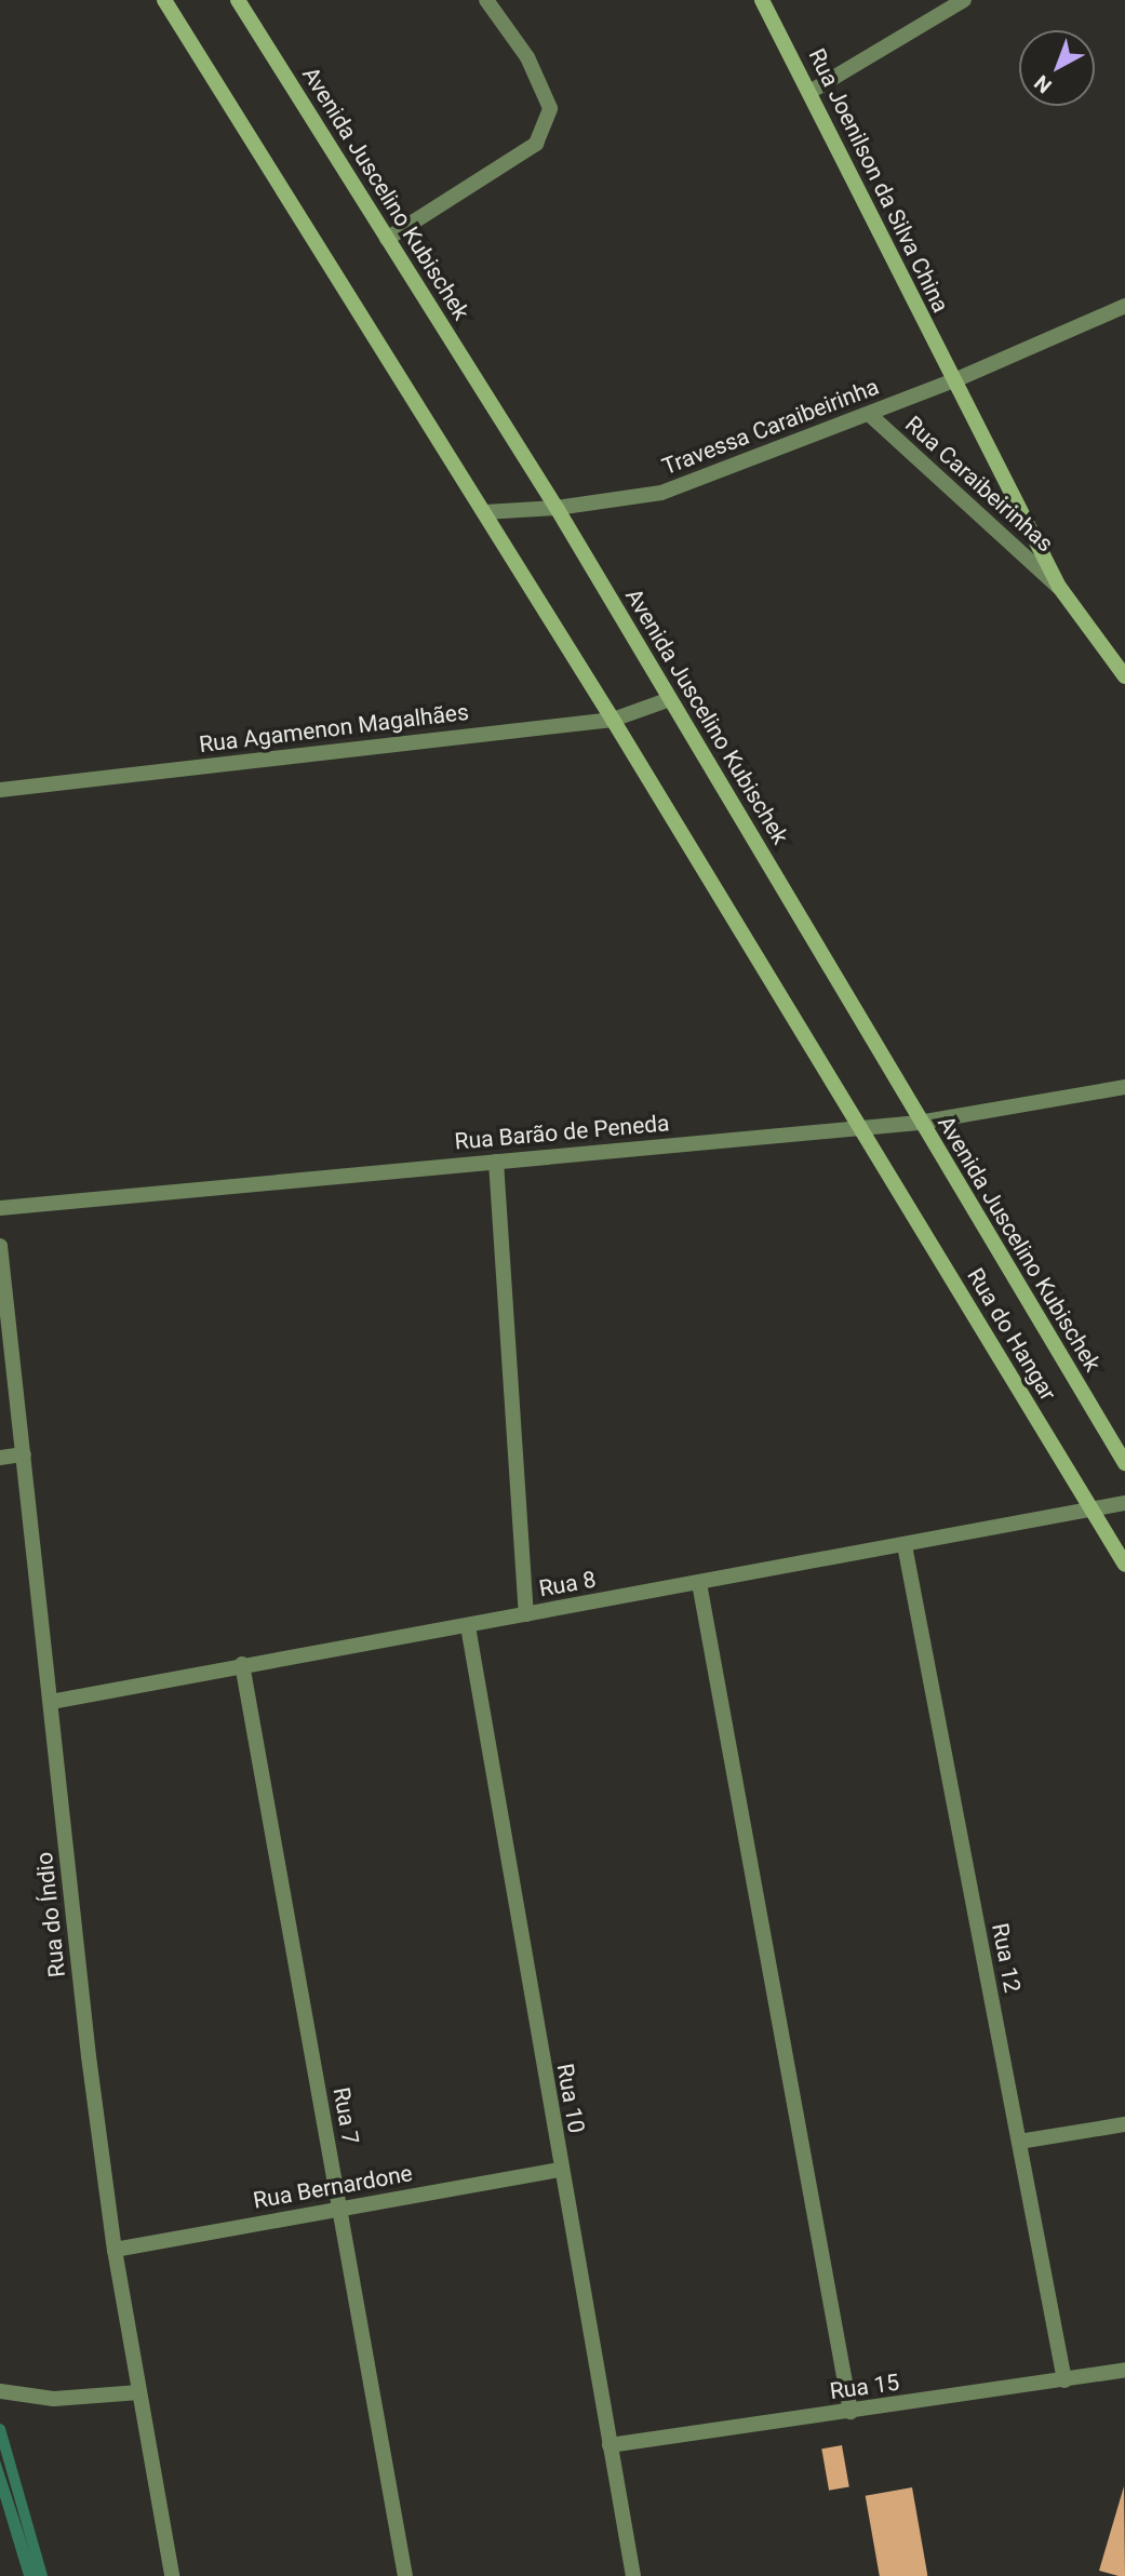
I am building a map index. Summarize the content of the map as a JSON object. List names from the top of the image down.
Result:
{
  "streets": {
    "street": [
      "Rua Joenilson da Silva China",
      "Avenida Juscelino Kubischek",
      "Travessa Caraibeirinha",
      "Rua Caraibeirinhas",
      "Rua Agamenon Magalhães",
      "Rua Barão de Peneda",
      "Rua do Hangar",
      "Rua 8",
      "Rua do Índio",
      "Rua 12",
      "Rua 10",
      "Rua 7",
      "Rua Bernardone",
      "Rua 15"
    ]
  },
  "crossings": [
    ["Rua Joenilson da Silva China", "Travessa Caraibeirinha"],
    ["Rua Joenilson da Silva China", "Rua Caraibeirinhas"],
    ["Avenida Juscelino Kubischek", "Travessa Caraibeirinha"],
    ["Avenida Juscelino Kubischek", "Rua Agamenon Magalhães"],
    ["Avenida Juscelino Kubischek", "Rua Barão de Peneda"],
    ["Travessa Caraibeirinha", "Rua Caraibeirinhas"],
    ["Rua Barão de Peneda", "Rua do Hangar"],
    ["Rua do Hangar", "Rua 8"],
    ["Rua 8", "Rua do Índio"],
    ["Rua 8", "Rua 12"],
    ["Rua 8", "Rua 10"],
    ["Rua 8", "Rua 7"],
    ["Rua do Índio", "Rua Bernardone"],
    ["Rua 12", "Rua 15"],
    ["Rua 10", "Rua Bernardone"],
    ["Rua 10", "Rua 15"],
    ["Rua 7", "Rua Bernardone"]
  ],
  "north": "bottom left"
}
